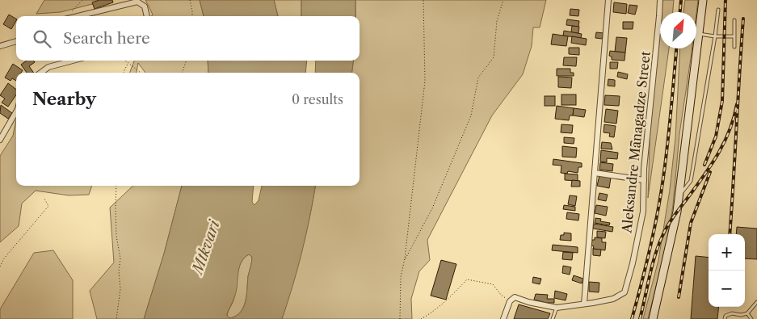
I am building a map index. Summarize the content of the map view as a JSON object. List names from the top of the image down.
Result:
{
  "streets": {
    "street": ["Aleksandre Managadze Street"]
  },
  "water": ["Mtkvari"],
  "north": "top right",
  "page": {
    "search": "Search here",
    "heading": ["Nearby", "0 results"],
    "map_buttons": ["+", "−"]
  }
}
